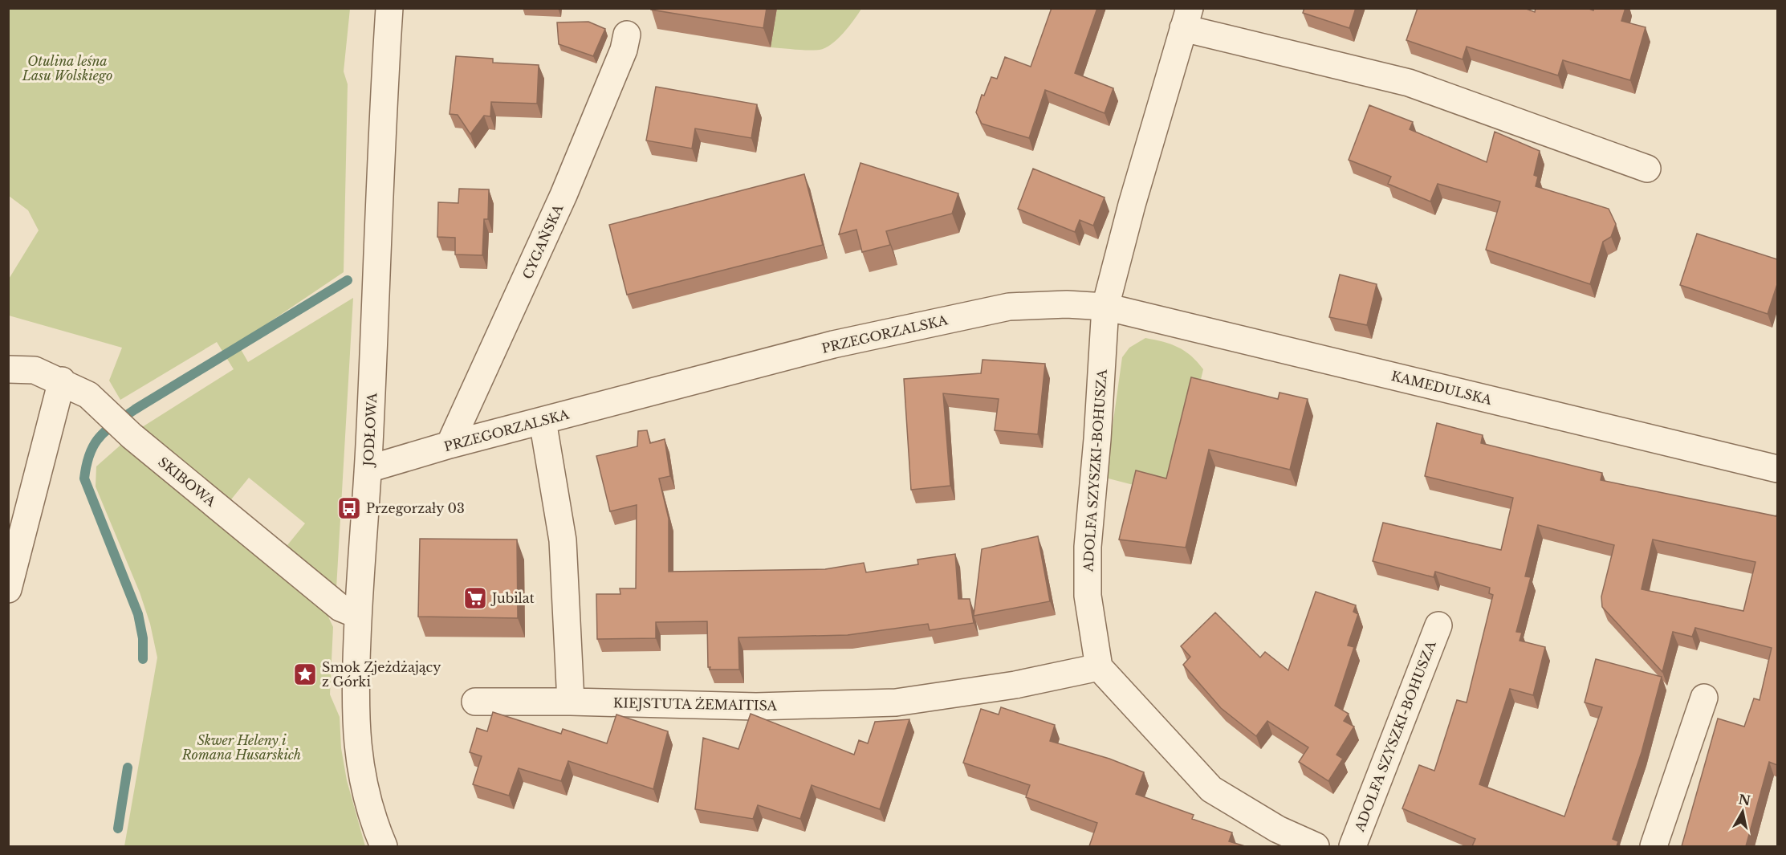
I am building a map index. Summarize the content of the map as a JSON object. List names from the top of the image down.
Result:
{
  "streets": {
    "street": [
      "CYGAŃSKA",
      "PRZEGORZALSKA",
      "KAMEDULSKA",
      "JODŁOWA",
      "ADOLFA SZYSZKI-BOHUSZA",
      "SKIBOWA",
      "KIEJSTUTA ŻEMAITISA"
    ]
  },
  "crossings": [
    ["CYGAŃSKA", "PRZEGORZALSKA"],
    ["PRZEGORZALSKA", "KAMEDULSKA"],
    ["PRZEGORZALSKA", "JODŁOWA"],
    ["PRZEGORZALSKA", "ADOLFA SZYSZKI-BOHUSZA"],
    ["KAMEDULSKA", "ADOLFA SZYSZKI-BOHUSZA"],
    ["JODŁOWA", "SKIBOWA"],
    ["ADOLFA SZYSZKI-BOHUSZA", "KIEJSTUTA ŻEMAITISA"]
  ],
  "parks": ["Otulina leśna Lasu Wolskiego", "Skwer Heleny i Romana Husarskich"],
  "places": {
    "bus stop": ["Przegorzały 03"],
    "supermarket": ["Jubilat"],
    "place": ["Smok Zjeżdżający z Górki"]
  },
  "north": "top"
}
